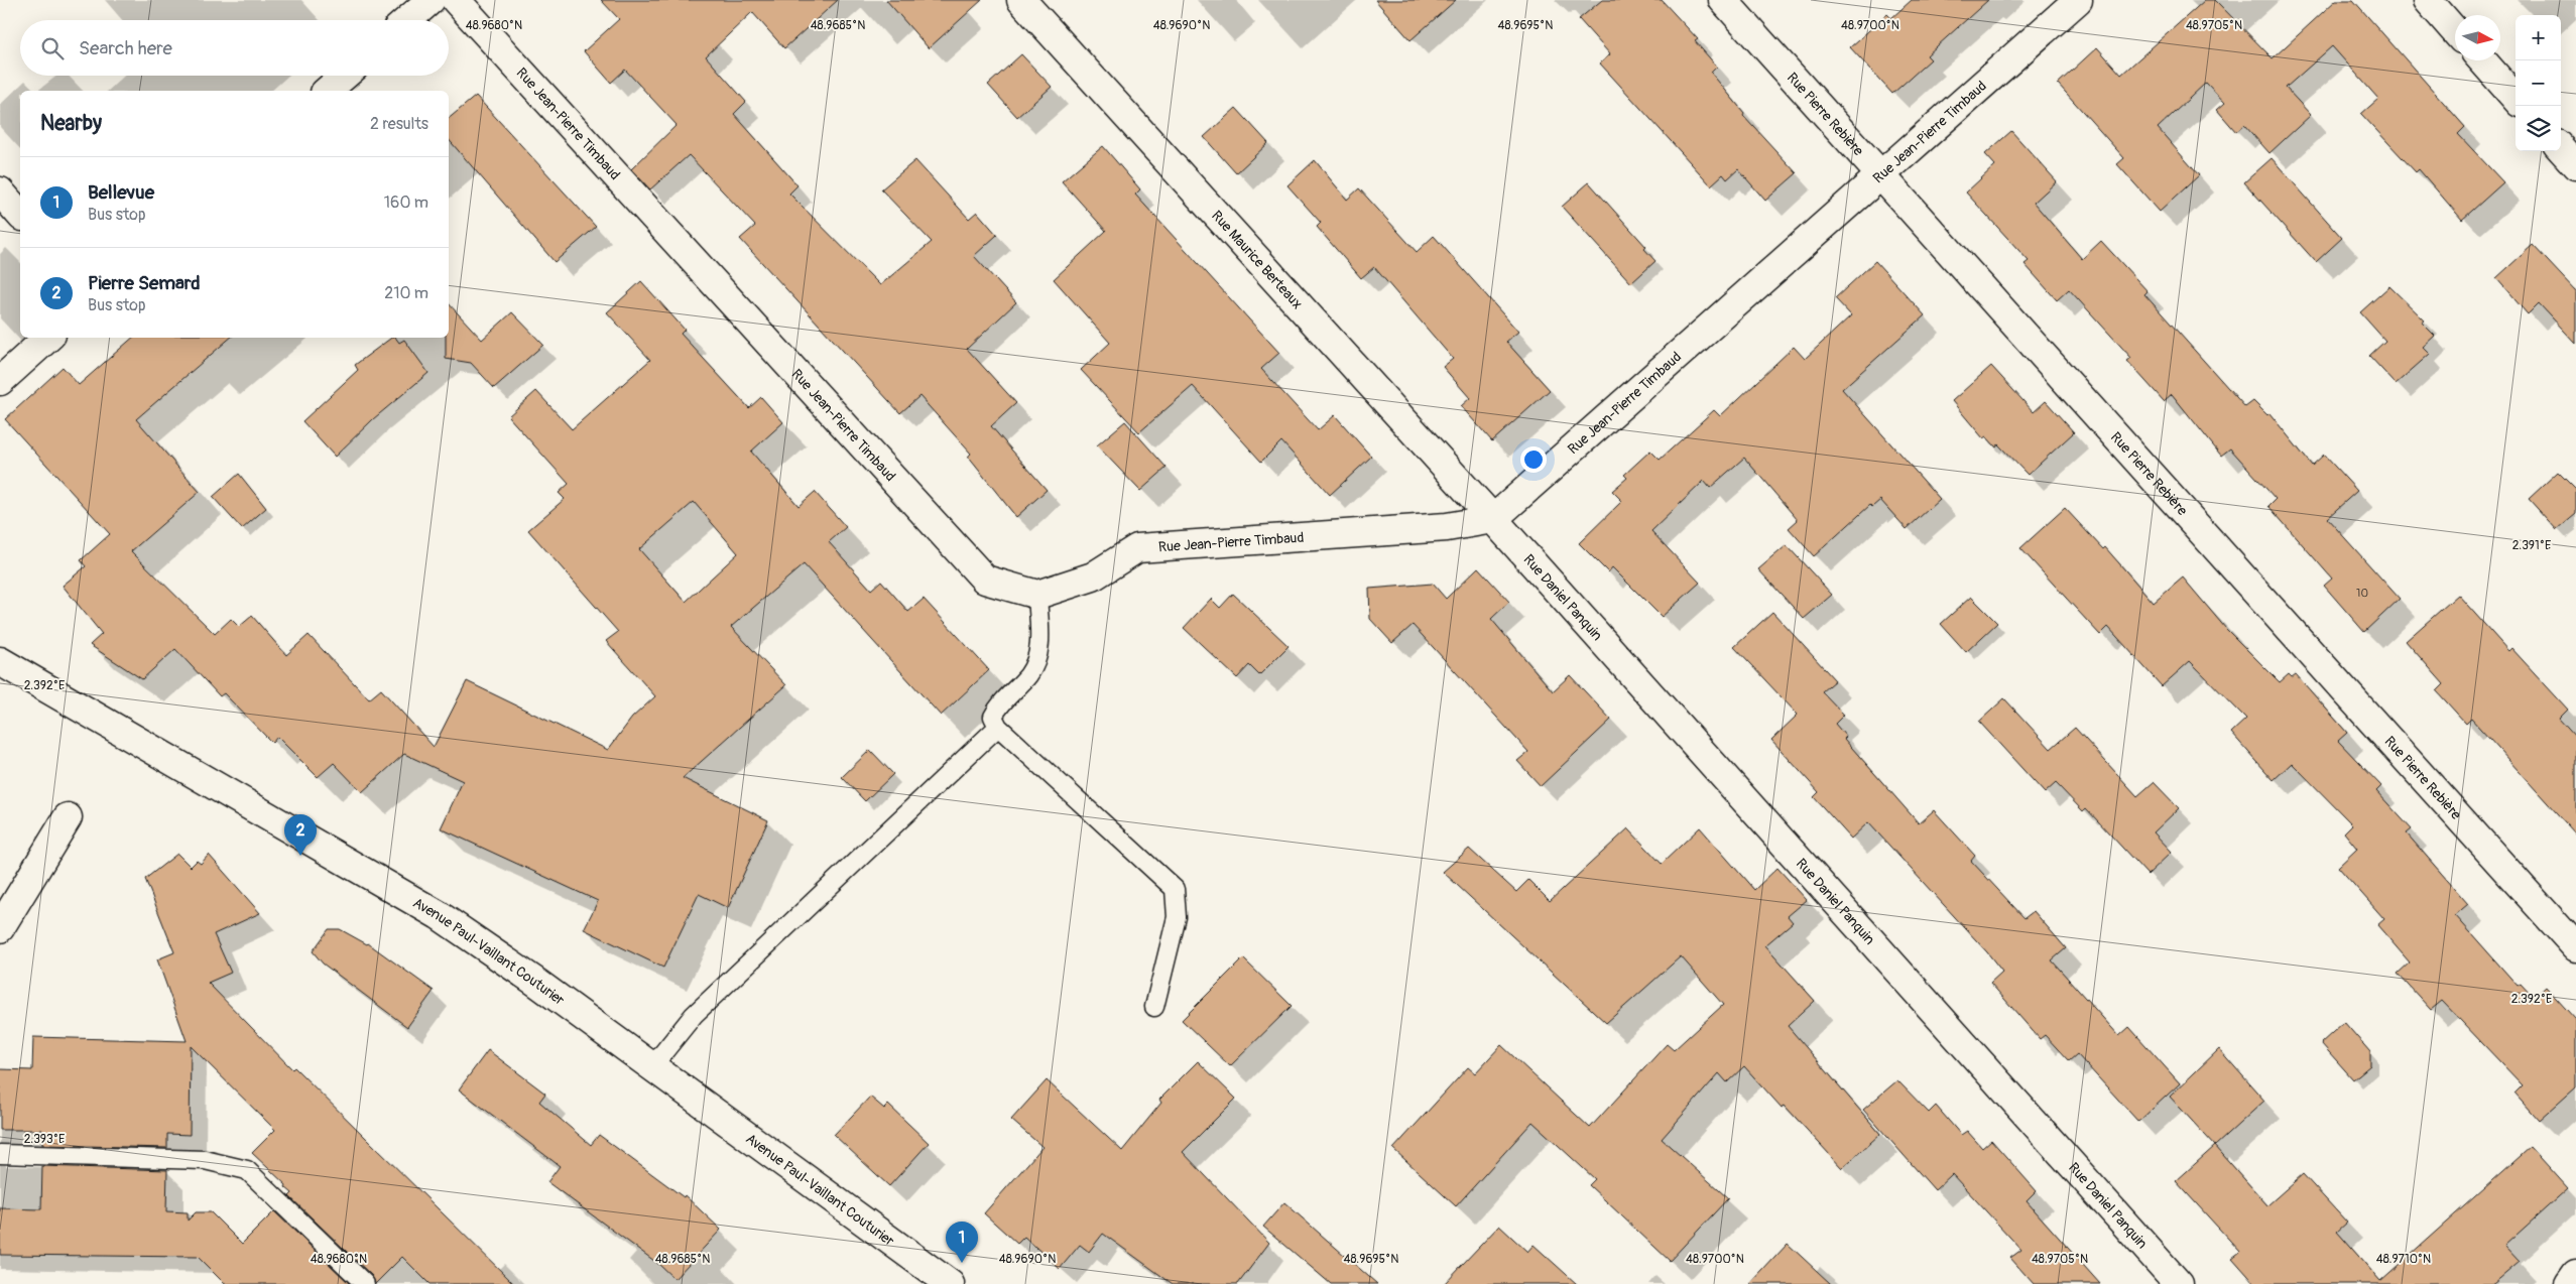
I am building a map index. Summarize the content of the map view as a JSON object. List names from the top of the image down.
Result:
{
  "streets": {
    "street": [
      "Rue Pierre Rebière",
      "Rue Jean-Pierre Timbaud",
      "Rue Maurice Berteaux",
      "Rue Daniel Panquin",
      "Avenue Paul-Vaillant Couturier"
    ]
  },
  "crossings": [
    ["Rue Pierre Rebière", "Rue Jean-Pierre Timbaud"],
    ["Rue Jean-Pierre Timbaud", "Rue Maurice Berteaux"],
    ["Rue Jean-Pierre Timbaud", "Rue Daniel Panquin"],
    ["Rue Maurice Berteaux", "Rue Daniel Panquin"]
  ],
  "house_numbers": ["10"],
  "north": "right",
  "page": {
    "map_buttons": ["+", "−"],
    "search": "Search here",
    "heading": ["Nearby", "2 results"],
    "list": [
      {
        "mark": "1",
        "name": "Bellevue",
        "note": "Bus stop",
        "value": "160 m"
      },
      {
        "mark": "2",
        "name": "Pierre Semard",
        "note": "Bus stop",
        "value": "210 m"
      }
    ],
    "pins": ["2", "1"]
  },
  "coordinates": [
    "48.9680°N",
    "48.9685°N",
    "48.9690°N",
    "48.9695°N",
    "48.9700°N",
    "48.9705°N",
    "2.391°E",
    "2.392°E",
    "2.393°E",
    "48.9710°N"
  ]
}
